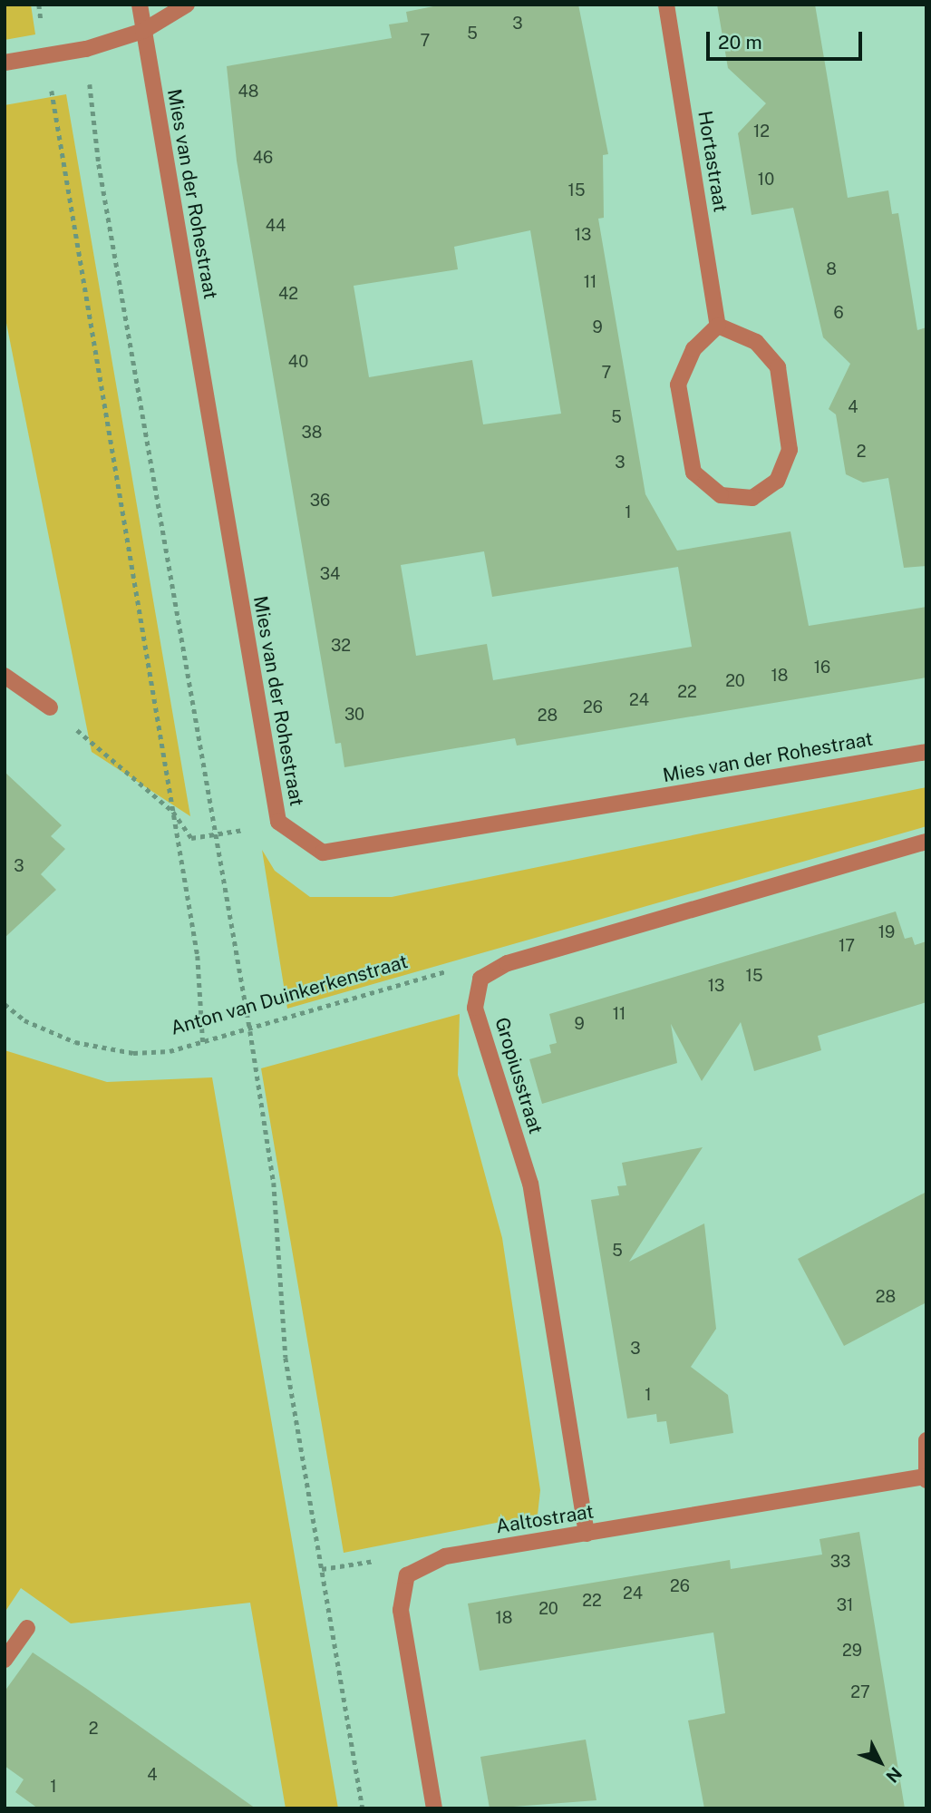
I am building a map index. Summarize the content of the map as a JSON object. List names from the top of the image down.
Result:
{
  "streets": {
    "street": [
      "Hortastraat",
      "Mies van der Rohestraat",
      "Gropiusstraat",
      "Aaltostraat"
    ],
    "path": ["Anton van Duinkerkenstraat"]
  },
  "crossings": [
    ["Anton van Duinkerkenstraat", "Gropiusstraat"],
    ["Gropiusstraat", "Aaltostraat"]
  ],
  "house_numbers": [
    "3",
    "5",
    "7",
    "48",
    "12",
    "46",
    "10",
    "15",
    "44",
    "13",
    "8",
    "11",
    "42",
    "6",
    "9",
    "40",
    "7",
    "4",
    "5",
    "38",
    "2",
    "3",
    "36",
    "1",
    "34",
    "32",
    "16",
    "18",
    "20",
    "22",
    "24",
    "26",
    "30",
    "28",
    "3",
    "19",
    "17",
    "15",
    "13",
    "11",
    "9",
    "5",
    "28",
    "3",
    "1",
    "33",
    "26",
    "24",
    "22",
    "31",
    "20",
    "18",
    "29",
    "27",
    "2",
    "4",
    "1"
  ],
  "scale_bar": "20 m",
  "north": "bottom right"
}
